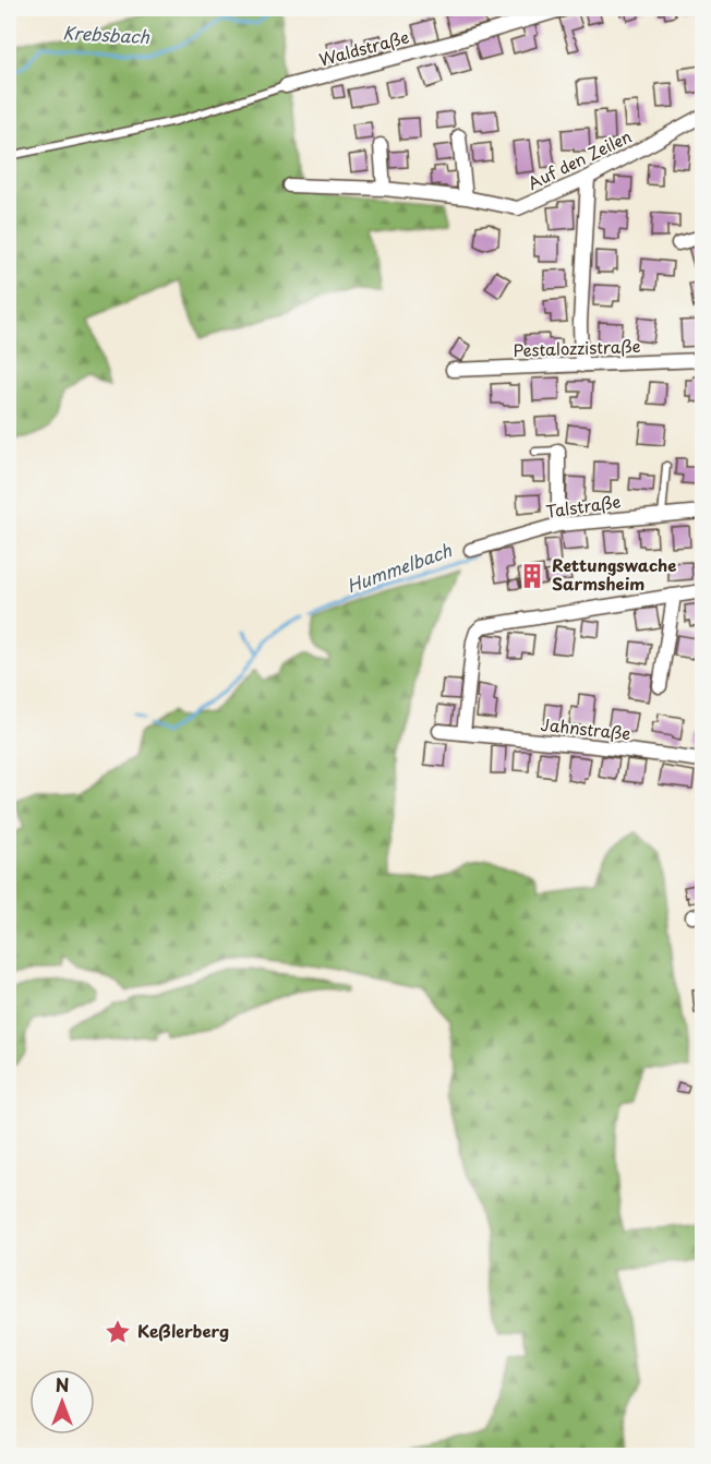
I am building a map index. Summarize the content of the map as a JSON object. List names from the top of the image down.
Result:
{
  "streets": {
    "street": [
      "Waldstraße",
      "Auf den Zeilen",
      "Pestalozzistraße",
      "Talstraße",
      "Jahnstraße"
    ]
  },
  "water": ["Krebsbach", "Hummelbach"],
  "places": {
    "building": ["Rettungswache Sarmsheim"],
    "place": ["Keßlerberg"]
  },
  "north": "top"
}
